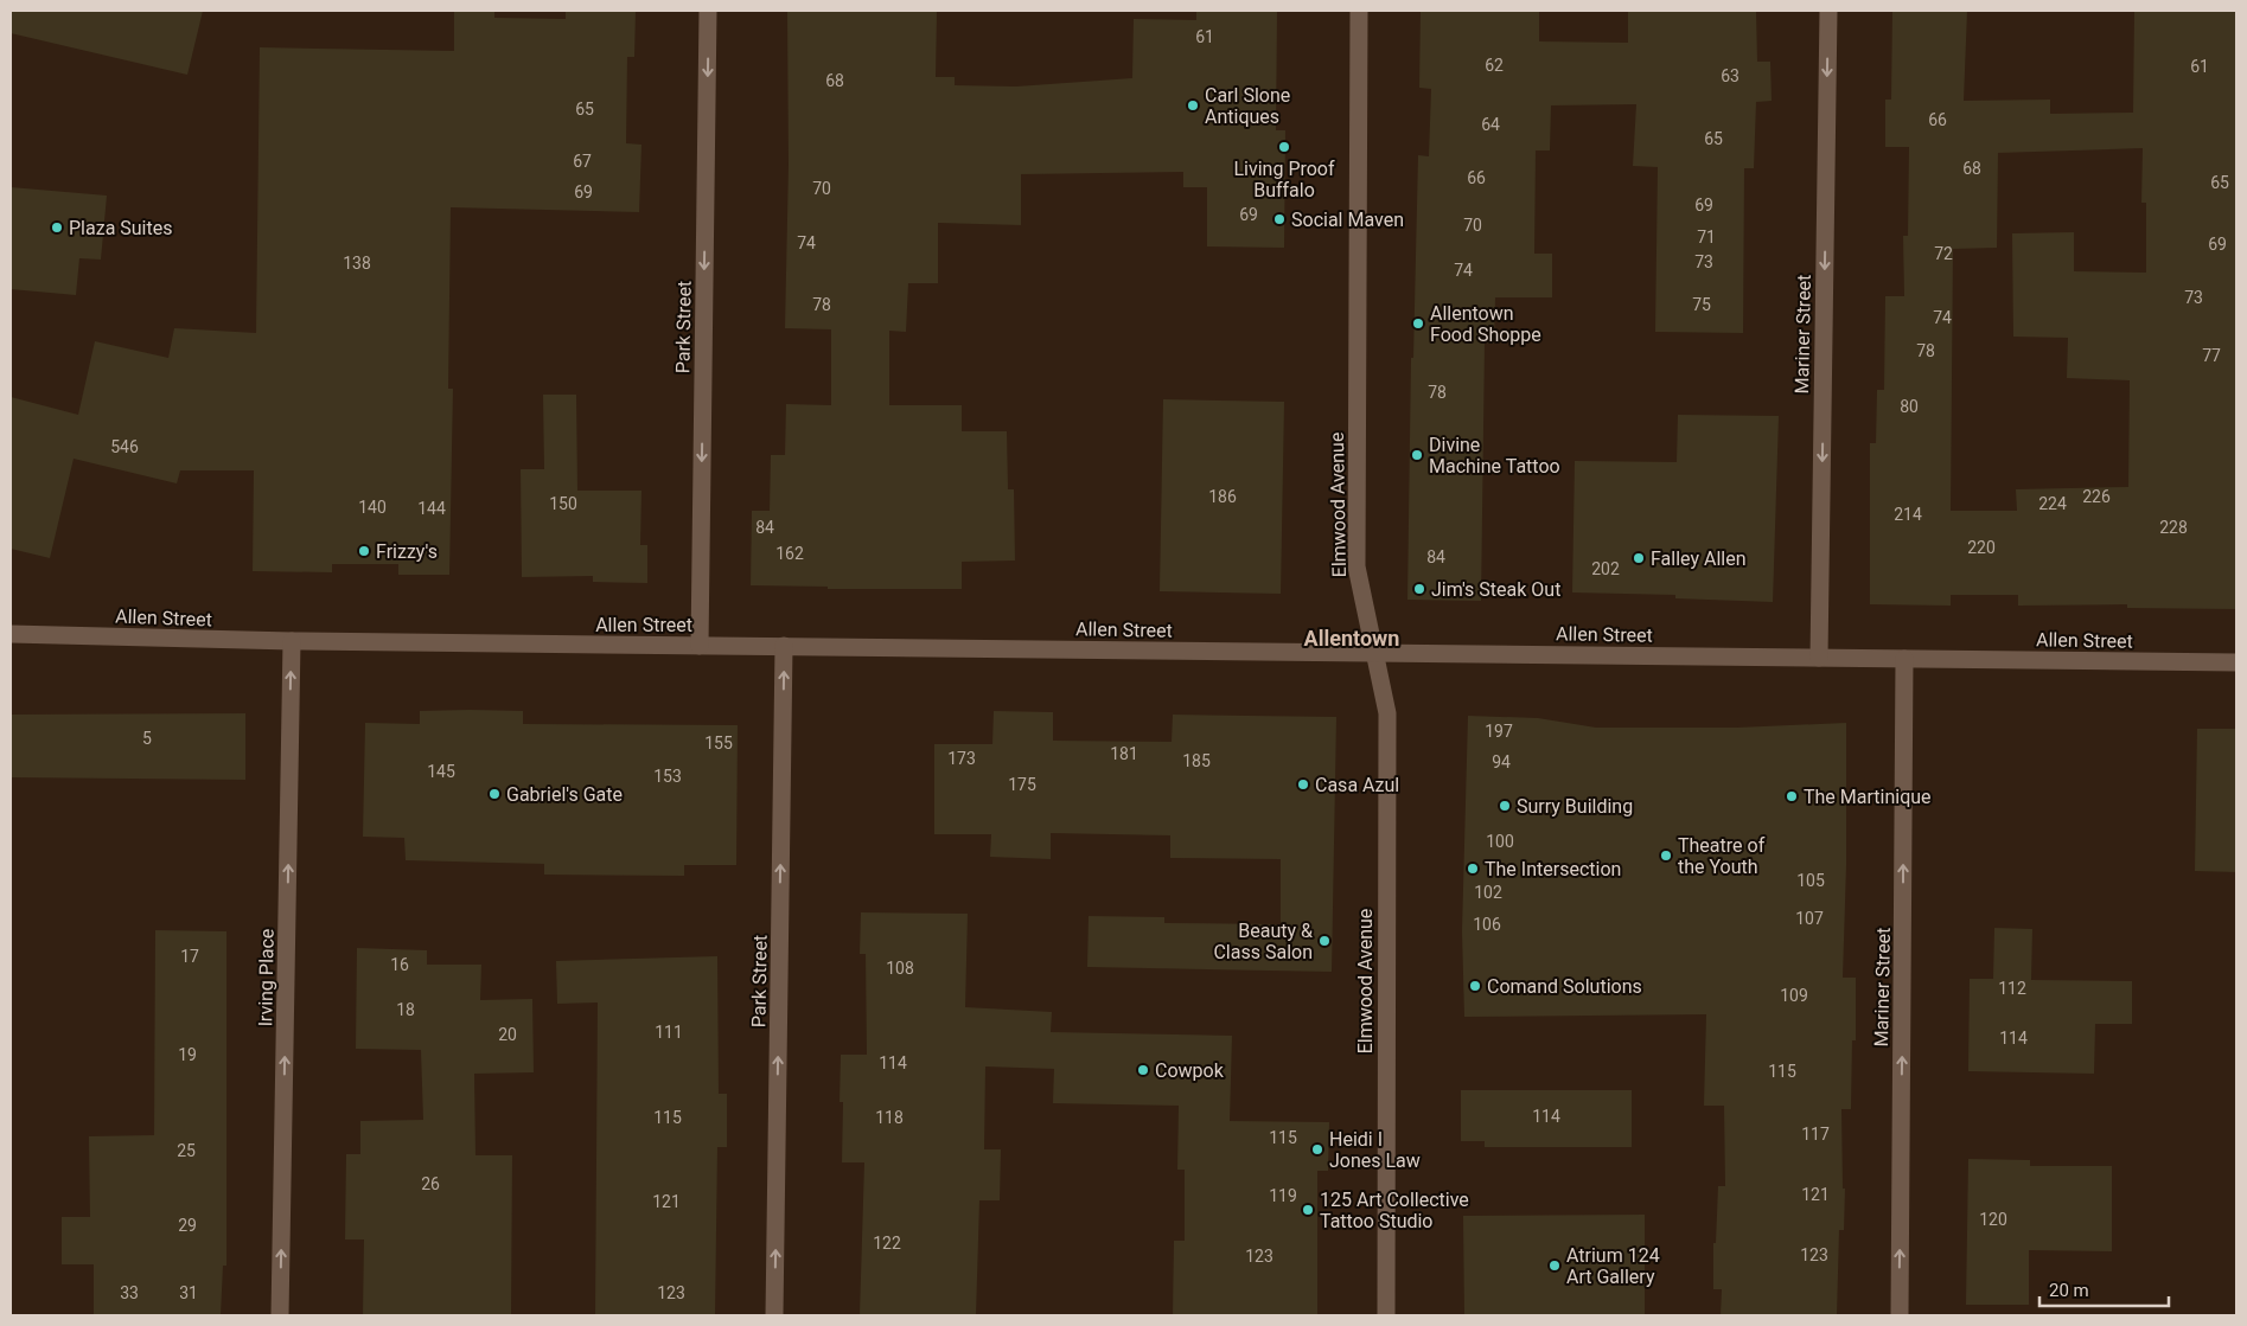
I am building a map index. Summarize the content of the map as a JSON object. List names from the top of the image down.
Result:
{
  "streets": {
    "street": [
      "Park Street",
      "Mariner Street",
      "Elmwood Avenue",
      "Allen Street",
      "Irving Place"
    ]
  },
  "crossings": [
    ["Park Street", "Allen Street"],
    ["Mariner Street", "Allen Street"],
    ["Elmwood Avenue", "Allen Street"],
    ["Allen Street", "Irving Place"]
  ],
  "one_way": ["Irving Place"],
  "districts": ["Allentown"],
  "places": [
    "Carl Slone Antiques",
    "Living Proof Buffalo",
    "Social Maven",
    "Plaza Suites",
    "Allentown Food Shoppe",
    "Divine Machine Tattoo",
    "Frizzy's",
    "Falley Allen",
    "Jim's Steak Out",
    "Casa Azul",
    "Gabriel's Gate",
    "The Martinique",
    "Surry Building",
    "Theatre of the Youth",
    "The Intersection",
    "Beauty & Class Salon",
    "Comand Solutions",
    "Cowpok",
    "Heidi I Jones Law",
    "125 Art Collective Tattoo Studio",
    "Atrium 124 Art Gallery"
  ],
  "house_numbers": [
    "61",
    "62",
    "61",
    "63",
    "68",
    "65",
    "66",
    "64",
    "65",
    "67",
    "68",
    "66",
    "65",
    "70",
    "69",
    "69",
    "69",
    "70",
    "71",
    "74",
    "69",
    "72",
    "73",
    "138",
    "74",
    "73",
    "78",
    "75",
    "74",
    "78",
    "77",
    "78",
    "80",
    "546",
    "186",
    "226",
    "150",
    "224",
    "140",
    "144",
    "214",
    "84",
    "228",
    "220",
    "162",
    "84",
    "202",
    "197",
    "5",
    "155",
    "181",
    "173",
    "185",
    "94",
    "145",
    "153",
    "175",
    "100",
    "105",
    "102",
    "107",
    "106",
    "17",
    "16",
    "108",
    "112",
    "109",
    "18",
    "111",
    "20",
    "114",
    "19",
    "114",
    "115",
    "114",
    "115",
    "118",
    "117",
    "115",
    "25",
    "26",
    "121",
    "119",
    "121",
    "120",
    "29",
    "122",
    "123",
    "123",
    "33",
    "31",
    "123"
  ],
  "scale_bar": "20 m"
}
